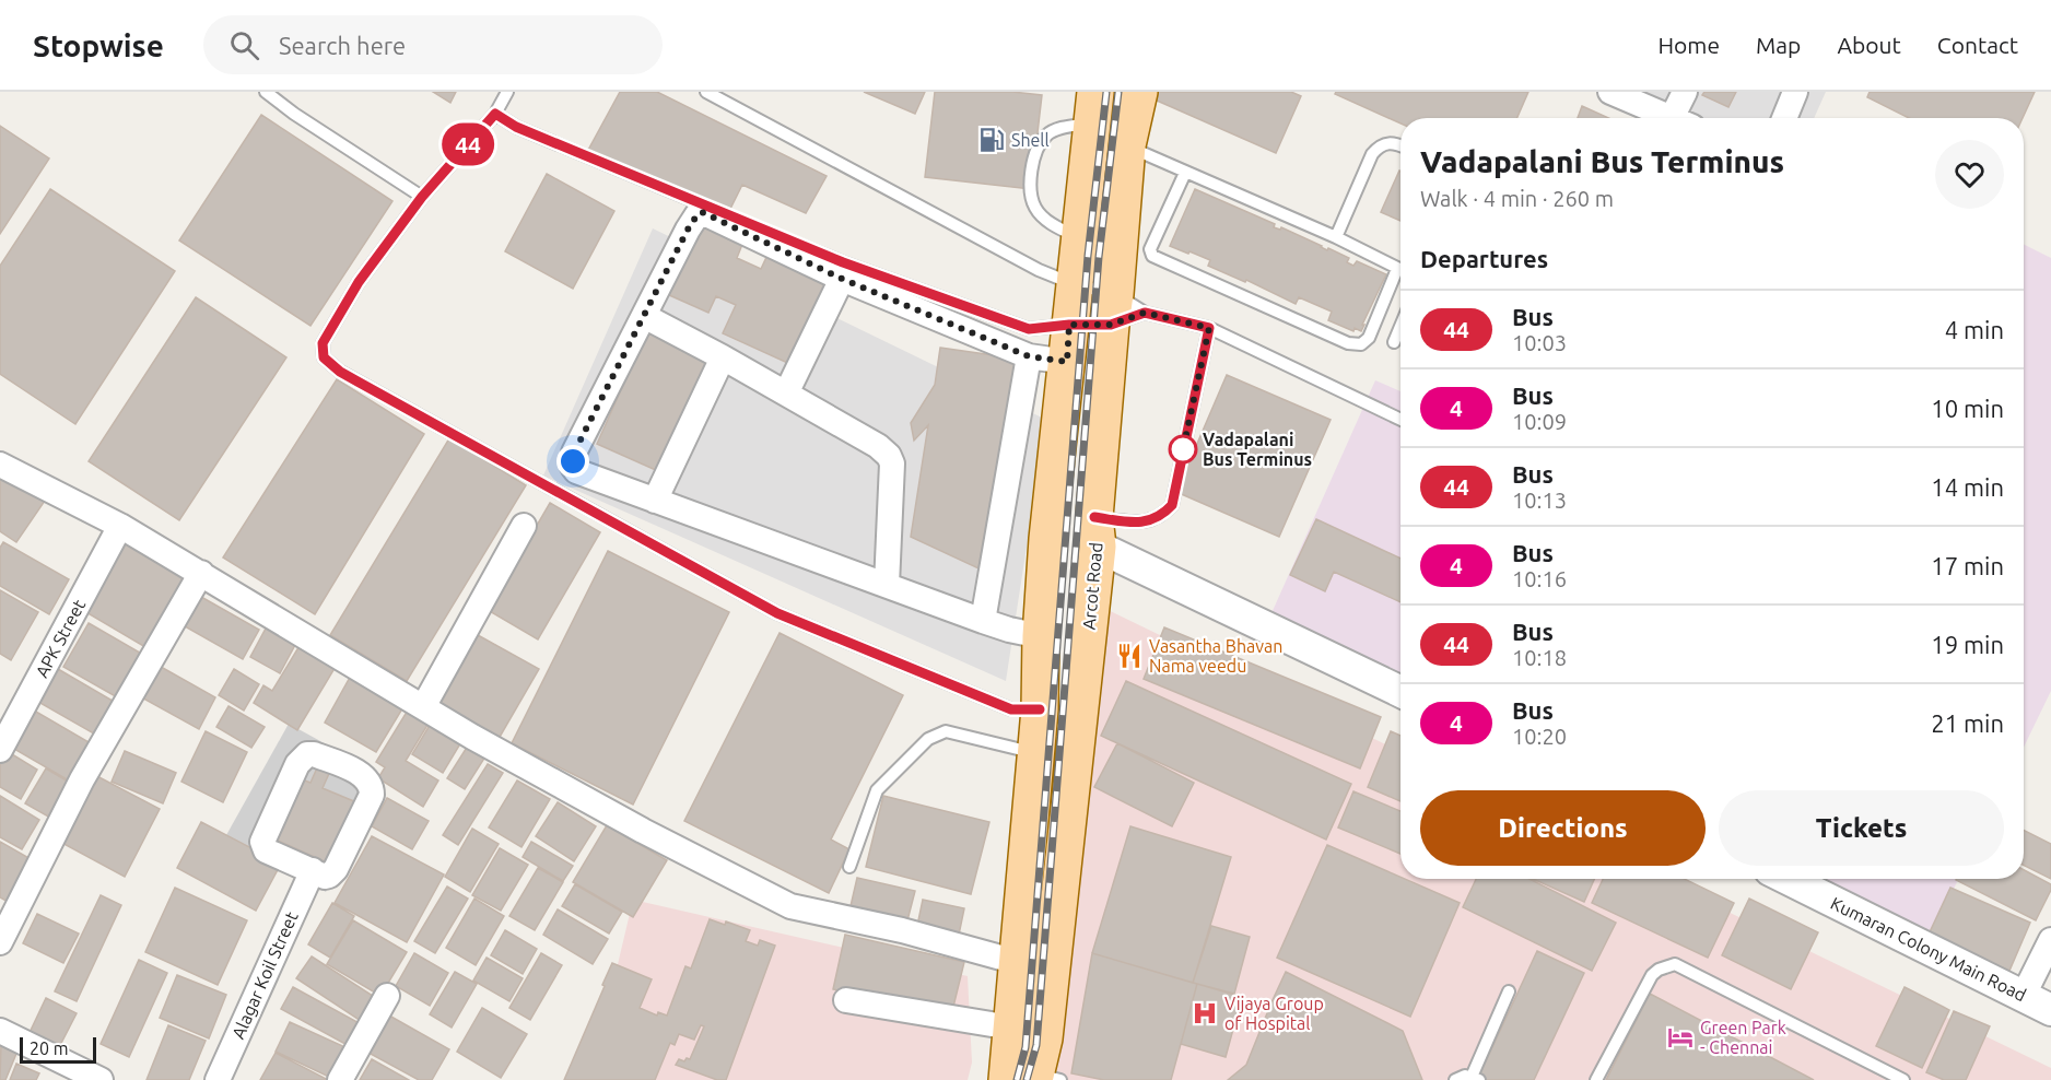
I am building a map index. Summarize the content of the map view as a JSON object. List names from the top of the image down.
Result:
{
  "streets": {
    "main road": ["Arcot Road"],
    "street": ["APK Street", "Kumaran Colony Main Road", "Alagar Koil Street"]
  },
  "places": {
    "fuel station": ["Shell"],
    "other": ["Vadapalani Bus Terminus"],
    "restaurant": ["Vasantha Bhavan Nama veedu"],
    "hospital": ["Vijaya Group of Hospital"],
    "hotel": ["Green Park - Chennai"]
  },
  "lines": ["bus line 44"],
  "scale_bar": "20 m",
  "page": {
    "header": "Stopwise",
    "search": "Search here",
    "nav": [
      "Home",
      "Map",
      "About",
      "Contact"
    ],
    "on_map": "44",
    "heading": [
      ["Vadapalani Bus Terminus", "Walk · 4 min · 260 m"],
      "Departures"
    ],
    "list": [
      {
        "mark": "44",
        "name": "Bus",
        "note": "10:03",
        "value": "4 min"
      },
      {
        "mark": "4",
        "name": "Bus",
        "note": "10:09",
        "value": "10 min"
      },
      {
        "mark": "44",
        "name": "Bus",
        "note": "10:13",
        "value": "14 min"
      },
      {
        "mark": "4",
        "name": "Bus",
        "note": "10:16",
        "value": "17 min"
      },
      {
        "mark": "44",
        "name": "Bus",
        "note": "10:18",
        "value": "19 min"
      },
      {
        "mark": "4",
        "name": "Bus",
        "note": "10:20",
        "value": "21 min"
      }
    ],
    "buttons": ["Directions", "Tickets"],
    "scale": "20 m"
  }
}
